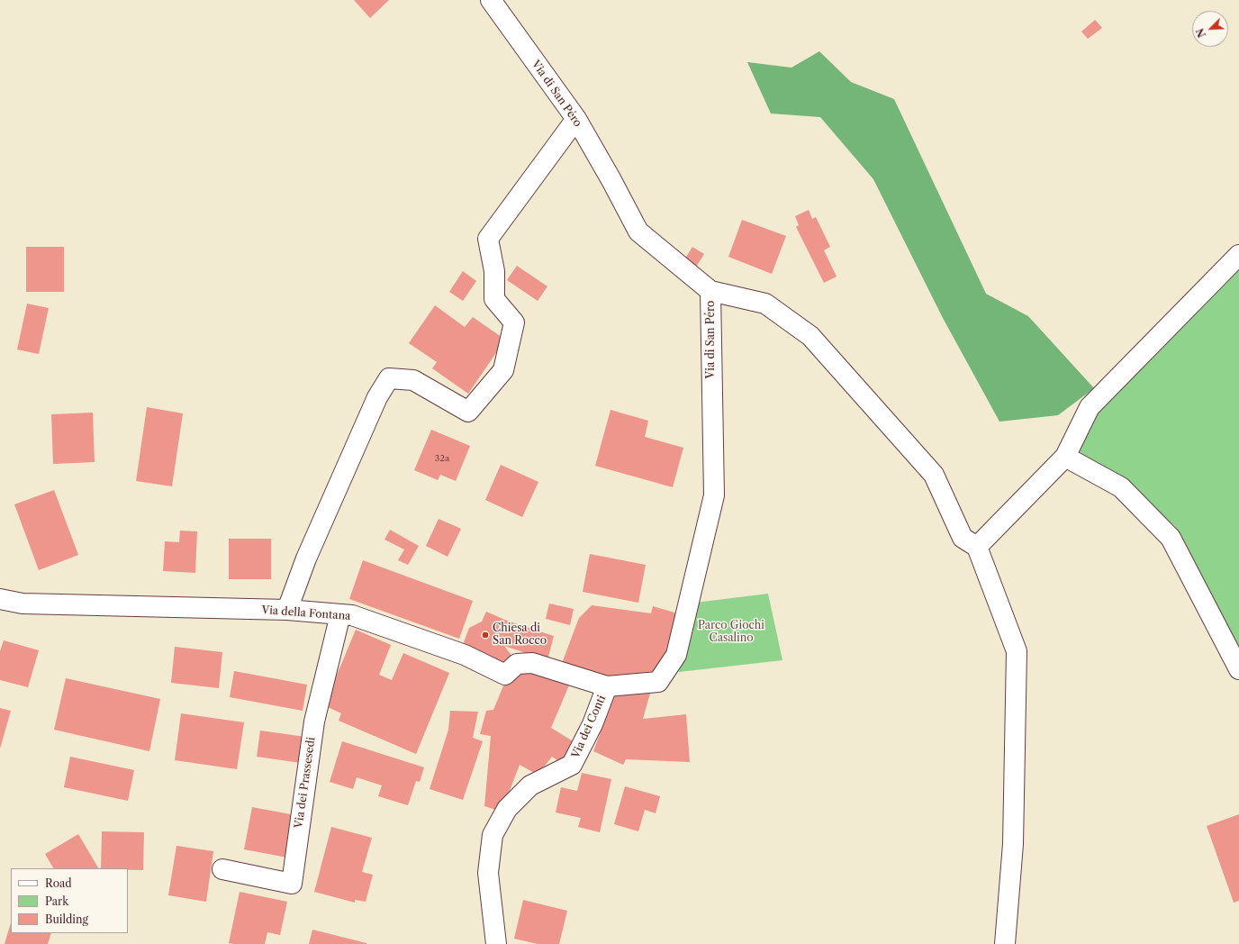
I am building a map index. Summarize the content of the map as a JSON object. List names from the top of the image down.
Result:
{
  "streets": {
    "street": [
      "Via di San Péro",
      "Via della Fontana",
      "Via dei Conti",
      "Via dei Prassesedi"
    ]
  },
  "crossings": [
    ["Via di San Péro", "Via della Fontana"],
    ["Via della Fontana", "Via dei Conti"],
    ["Via della Fontana", "Via dei Prassesedi"]
  ],
  "parks": ["Parco Giochi Casalino"],
  "places": ["Chiesa di San Rocco"],
  "house_numbers": ["32a"],
  "legend": ["Road", "Park", "Building"],
  "north": "bottom left"
}
